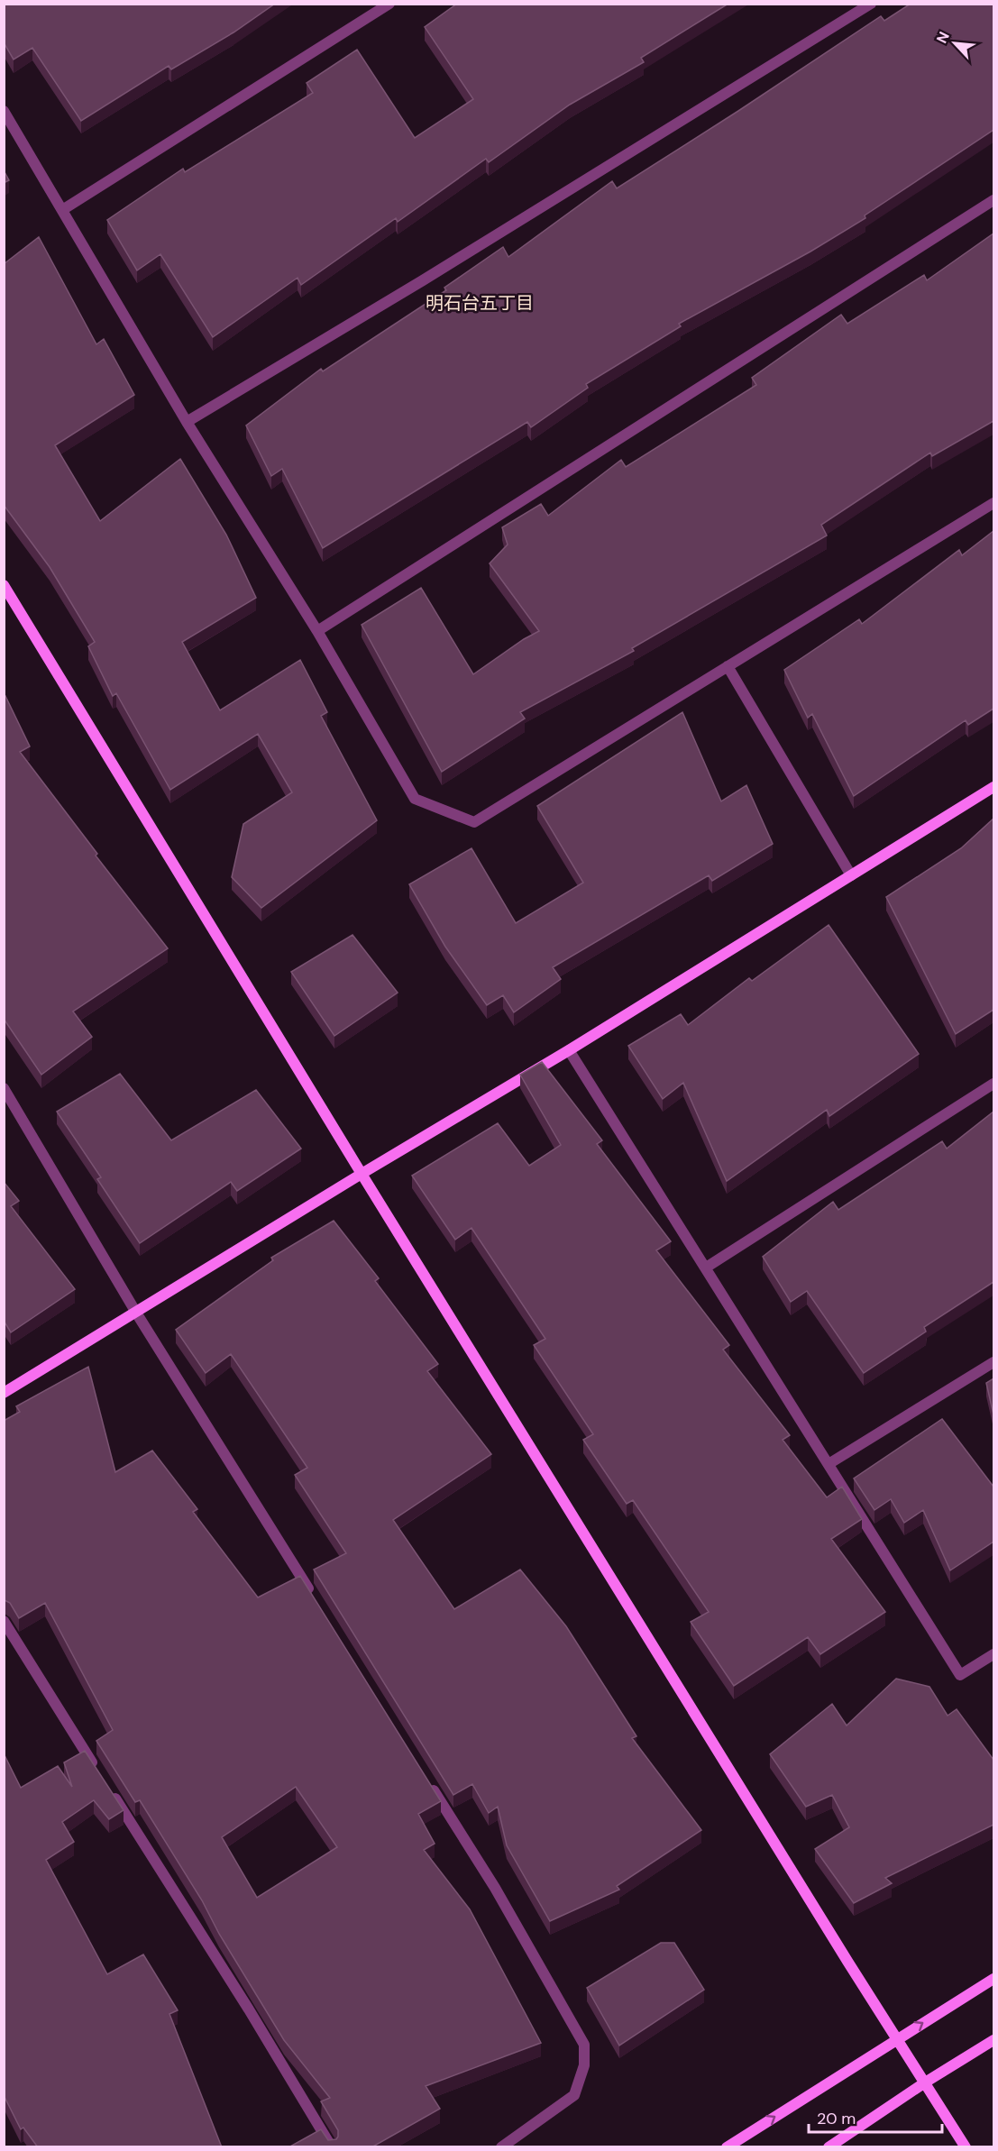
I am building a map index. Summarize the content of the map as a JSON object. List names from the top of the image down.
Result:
{
  "districts": ["明石台五丁目"],
  "scale_bar": "20 m",
  "north": "top left"
}
